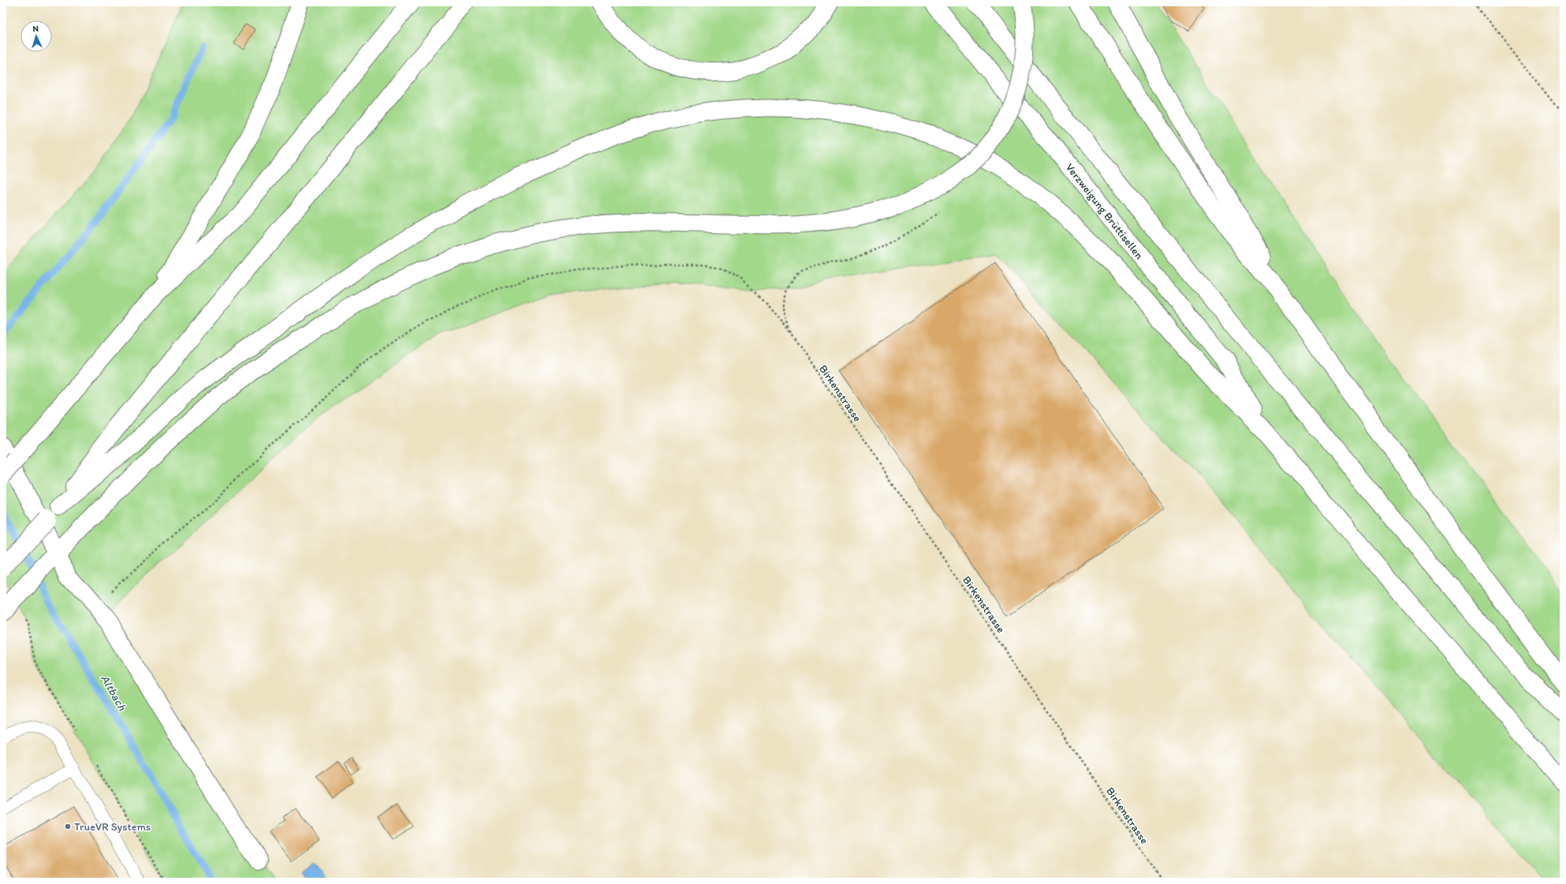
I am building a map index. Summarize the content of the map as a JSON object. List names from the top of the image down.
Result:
{
  "streets": {
    "main road": ["Verzweigung Brüttisellen"],
    "path": ["Birkenstrasse"]
  },
  "water": ["Altbach"],
  "places": ["TrueVR Systems"],
  "north": "top"
}
